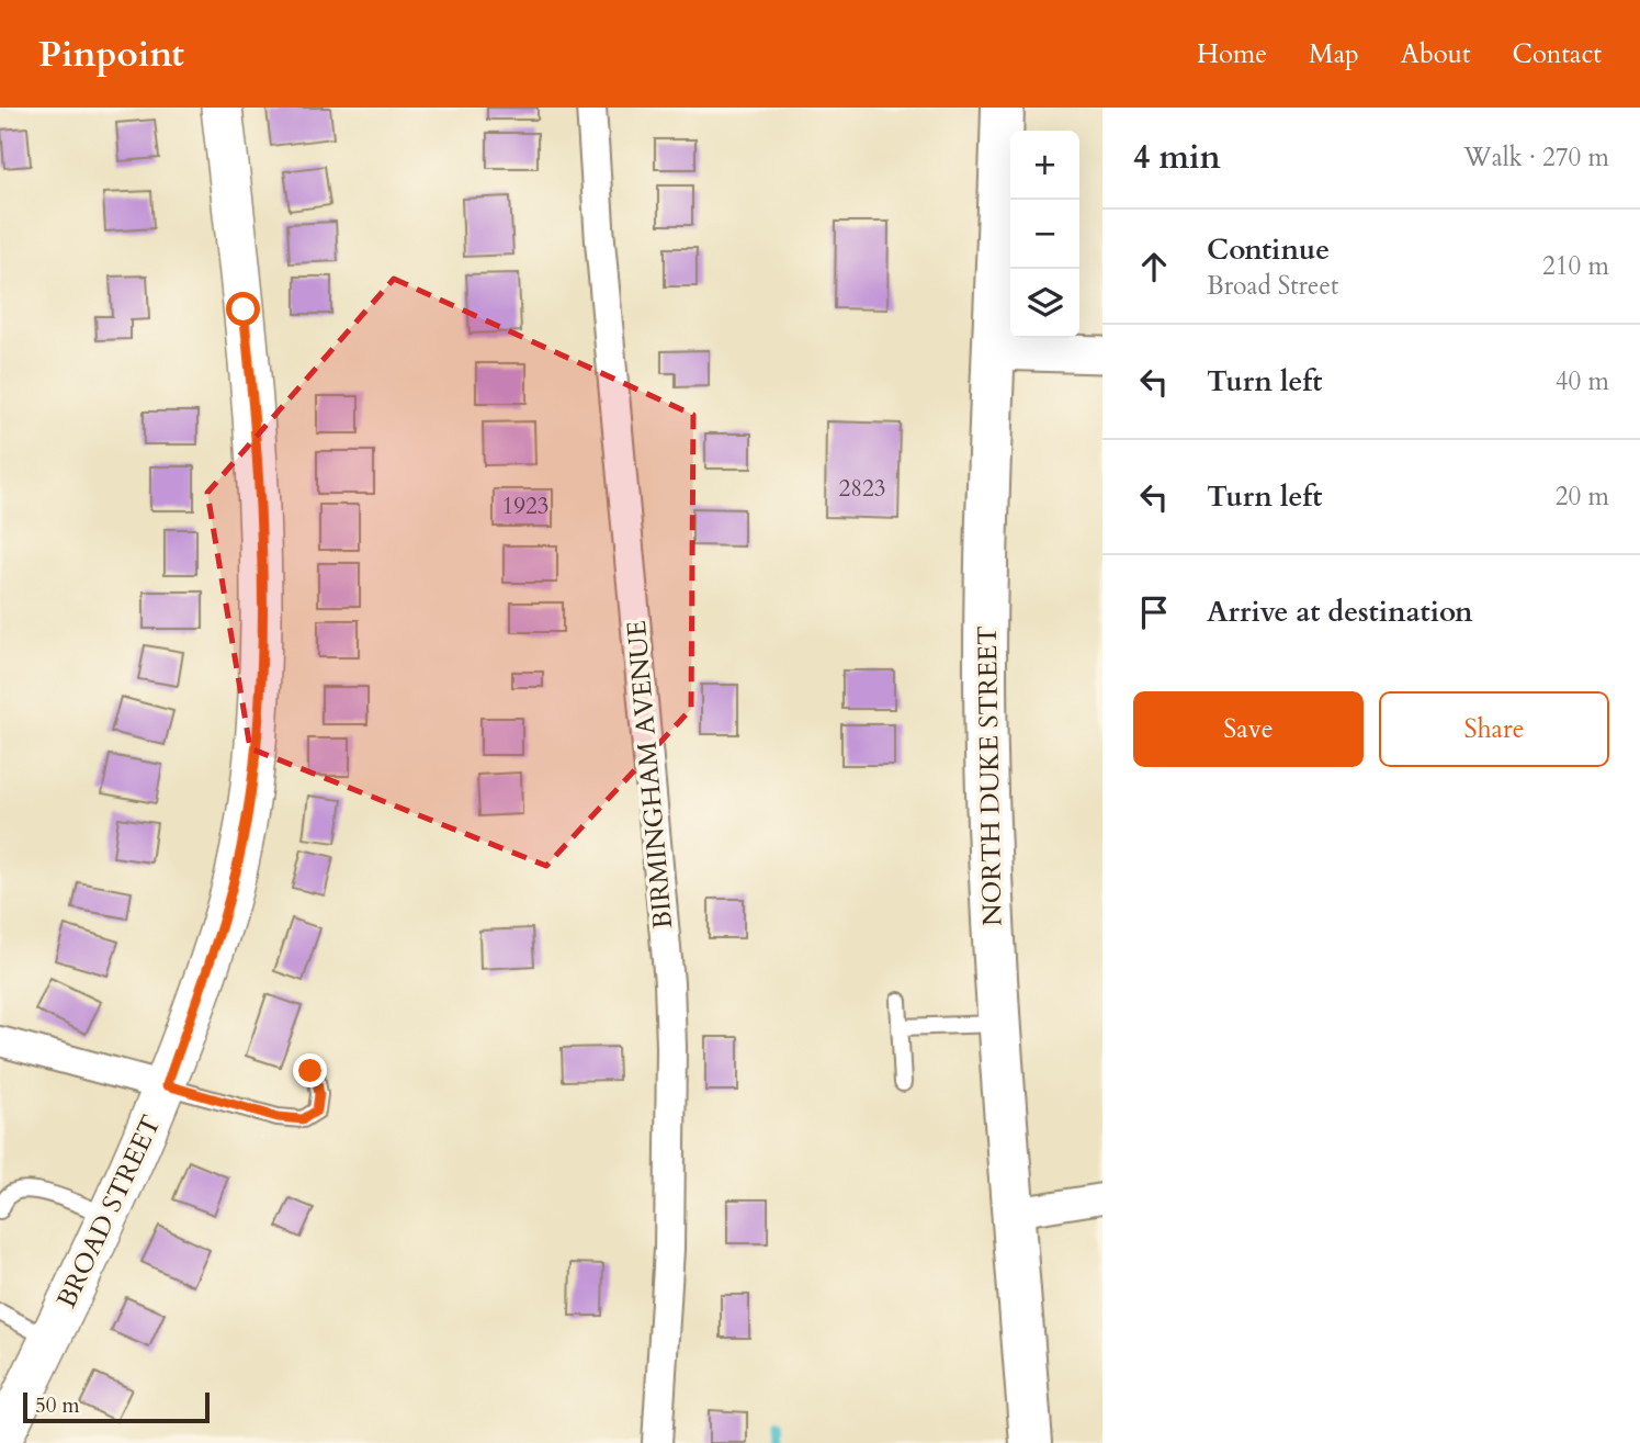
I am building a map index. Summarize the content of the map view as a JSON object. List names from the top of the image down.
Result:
{
  "streets": {
    "highway": ["NORTH DUKE STREET"],
    "main road": ["BROAD STREET"],
    "street": ["BIRMINGHAM AVENUE"]
  },
  "house_numbers": ["2823", "1923"],
  "scale_bar": "50 m",
  "page": {
    "header": "Pinpoint",
    "nav": [
      "Home",
      "Map",
      "About",
      "Contact"
    ],
    "heading": ["4 min", "Walk · 270 m"],
    "map_buttons": ["+", "−"],
    "list": [
      ["Continue", "Broad Street", "210 m"],
      ["Turn left", "40 m"],
      ["Turn left", "20 m"],
      "Arrive at destination"
    ],
    "buttons": ["Save", "Share"],
    "scale": "50 m"
  }
}
